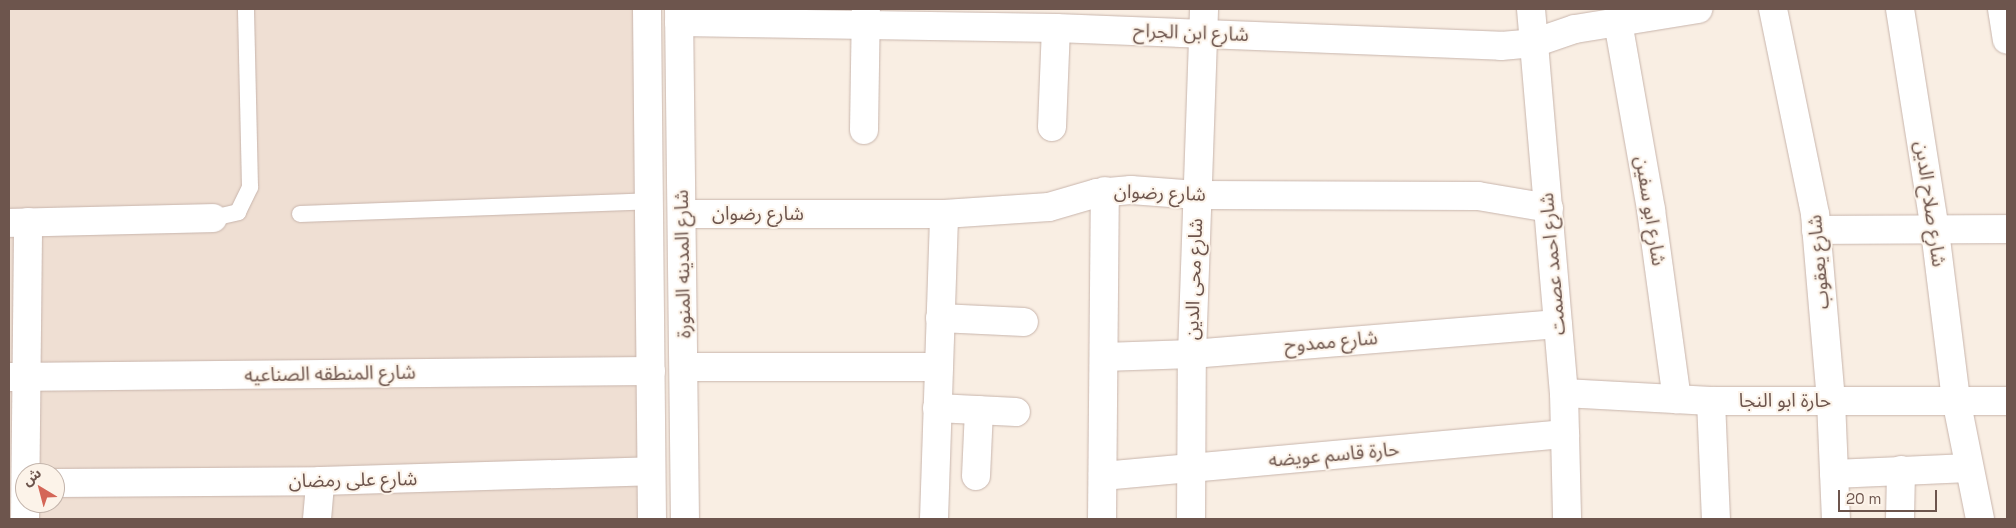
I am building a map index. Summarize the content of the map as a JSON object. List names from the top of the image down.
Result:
{
  "streets": {
    "street": [
      "شارع ابن الجراح",
      "شارع رضوان",
      "شارع صلاح الدين",
      "شارع ابو سفين",
      "شارع يعقوب",
      "شارع المدينه المنورة",
      "شارع احمد عصمت",
      "شارع محى الدين",
      "شارع ممدوح",
      "شارع المنطقه الصناعيه",
      "حارة ابو النجا",
      "حارة قاسم عويضه",
      "شارع على رمضان"
    ]
  },
  "crossings": [
    ["شارع ابن الجراح", "شارع ابو سفين"],
    ["شارع ابن الجراح", "شارع المدينه المنورة"],
    ["شارع ابن الجراح", "شارع احمد عصمت"],
    ["شارع ابن الجراح", "شارع محى الدين"],
    ["شارع رضوان", "شارع المدينه المنورة"],
    ["شارع رضوان", "شارع احمد عصمت"],
    ["شارع رضوان", "شارع محى الدين"],
    ["شارع صلاح الدين", "حارة ابو النجا"],
    ["شارع ابو سفين", "حارة ابو النجا"],
    ["شارع يعقوب", "حارة ابو النجا"],
    ["شارع المدينه المنورة", "شارع المنطقه الصناعيه"],
    ["شارع المدينه المنورة", "شارع على رمضان"],
    ["شارع احمد عصمت", "شارع ممدوح"],
    ["شارع احمد عصمت", "حارة ابو النجا"],
    ["شارع احمد عصمت", "حارة قاسم عويضه"],
    ["شارع محى الدين", "شارع ممدوح"],
    ["شارع محى الدين", "حارة قاسم عويضه"]
  ],
  "scale_bar": "20 m",
  "north": "top left"
}
